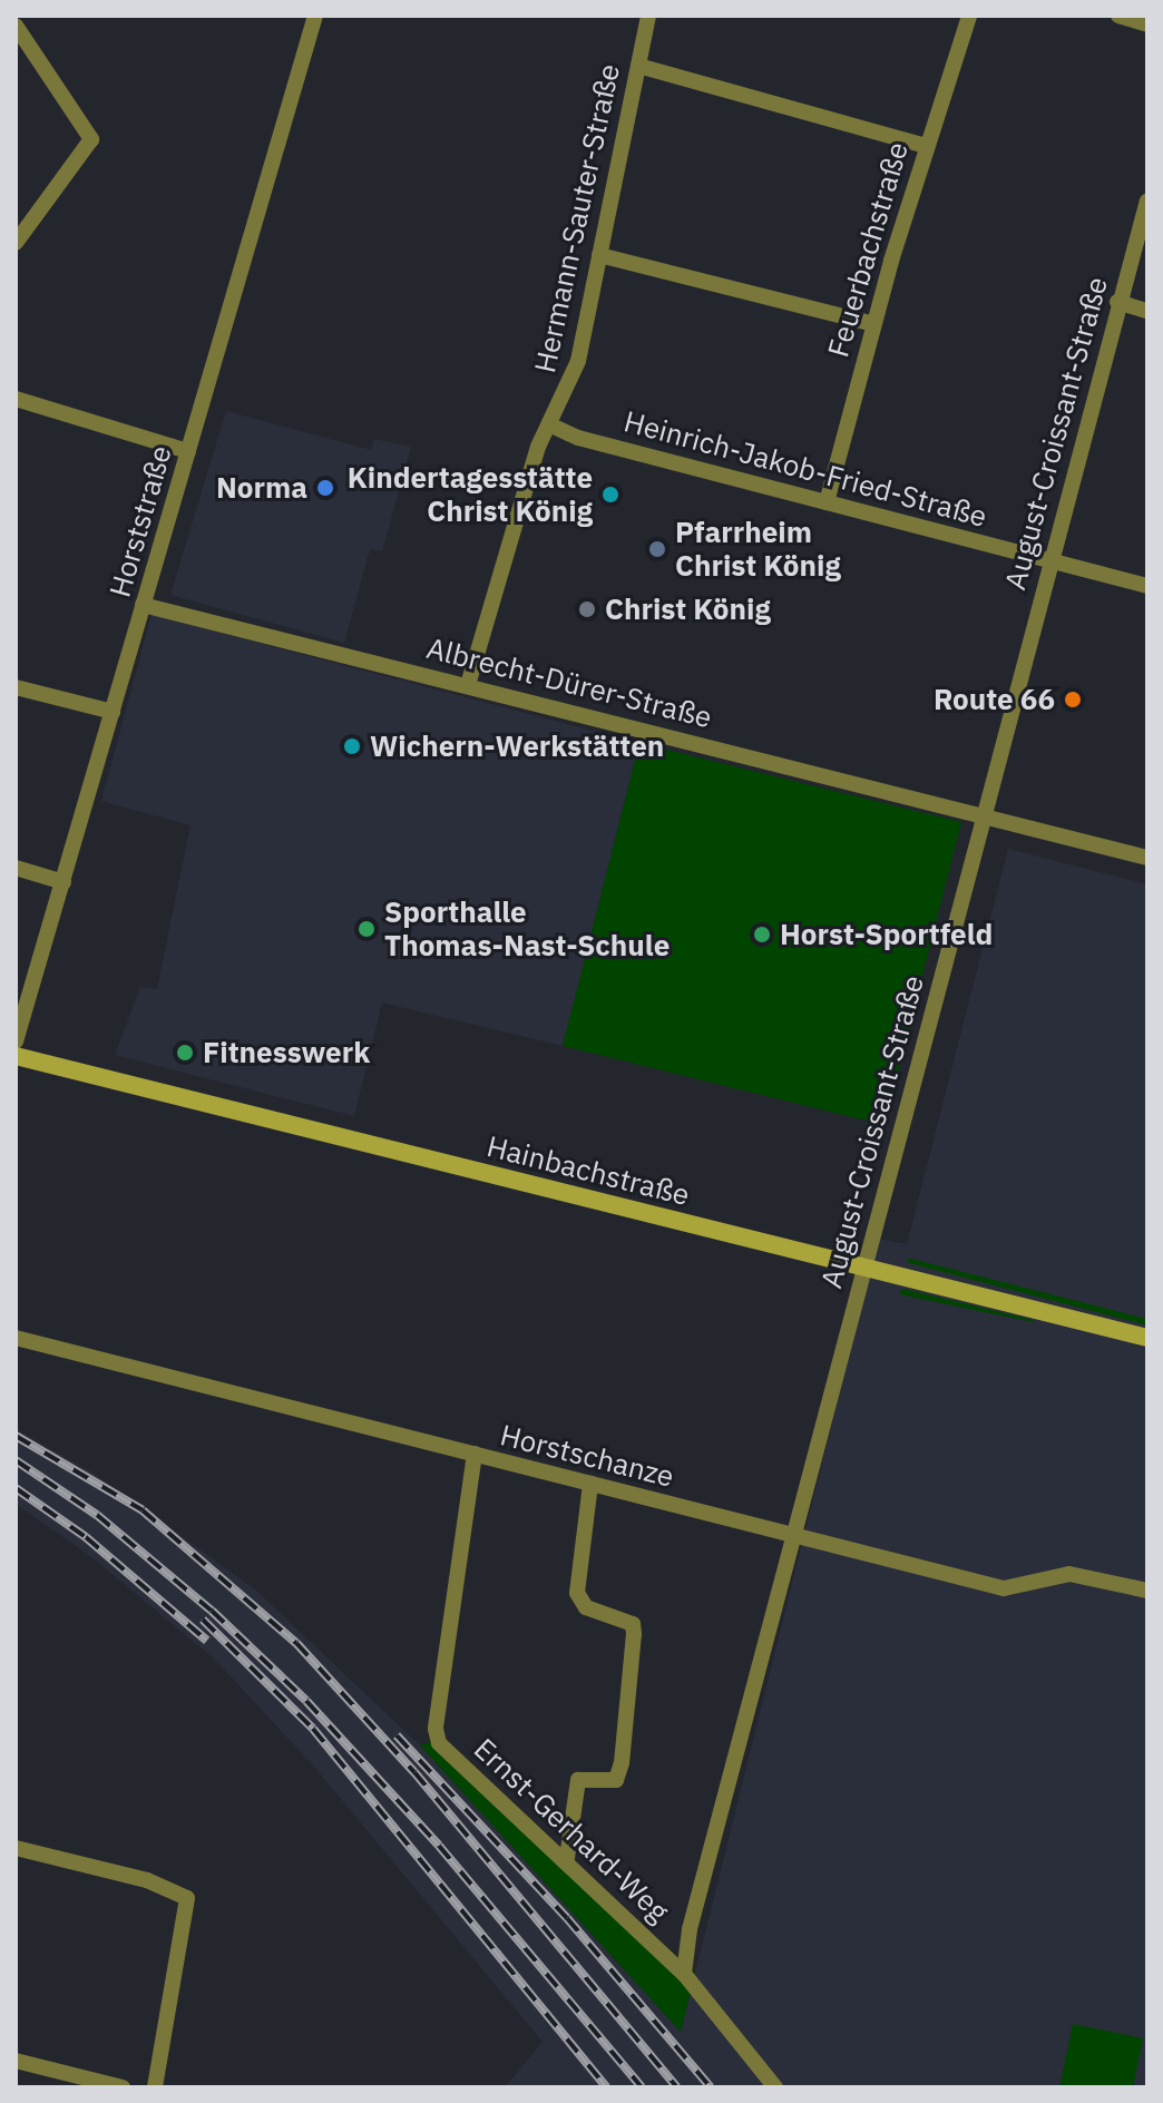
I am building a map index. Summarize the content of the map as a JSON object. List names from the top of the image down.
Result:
{
  "streets": {
    "street": [
      "Hermann-Sauter-Straße",
      "Feuerbachstraße",
      "August-Croissant-Straße",
      "Heinrich-Jakob-Fried-Straße",
      "Horststraße",
      "Albrecht-Dürer-Straße",
      "Hainbachstraße",
      "Horstschanze",
      "Ernst-Gerhard-Weg"
    ]
  },
  "crossings": [
    ["Hermann-Sauter-Straße", "Heinrich-Jakob-Fried-Straße"],
    ["Hermann-Sauter-Straße", "Albrecht-Dürer-Straße"],
    ["Feuerbachstraße", "Heinrich-Jakob-Fried-Straße"],
    ["August-Croissant-Straße", "Heinrich-Jakob-Fried-Straße"],
    ["August-Croissant-Straße", "Albrecht-Dürer-Straße"],
    ["August-Croissant-Straße", "Hainbachstraße"],
    ["August-Croissant-Straße", "Horstschanze"],
    ["August-Croissant-Straße", "Ernst-Gerhard-Weg"],
    ["Horststraße", "Albrecht-Dürer-Straße"],
    ["Horstschanze", "Ernst-Gerhard-Weg"]
  ],
  "places": [
    "Norma",
    "Kindertagesstätte Christ König",
    "Pfarrheim Christ König",
    "Christ König",
    "Route 66",
    "Wichern-Werkstätten",
    "Sporthalle Thomas-Nast-Schule",
    "Horst-Sportfeld",
    "Fitnesswerk"
  ]
}
